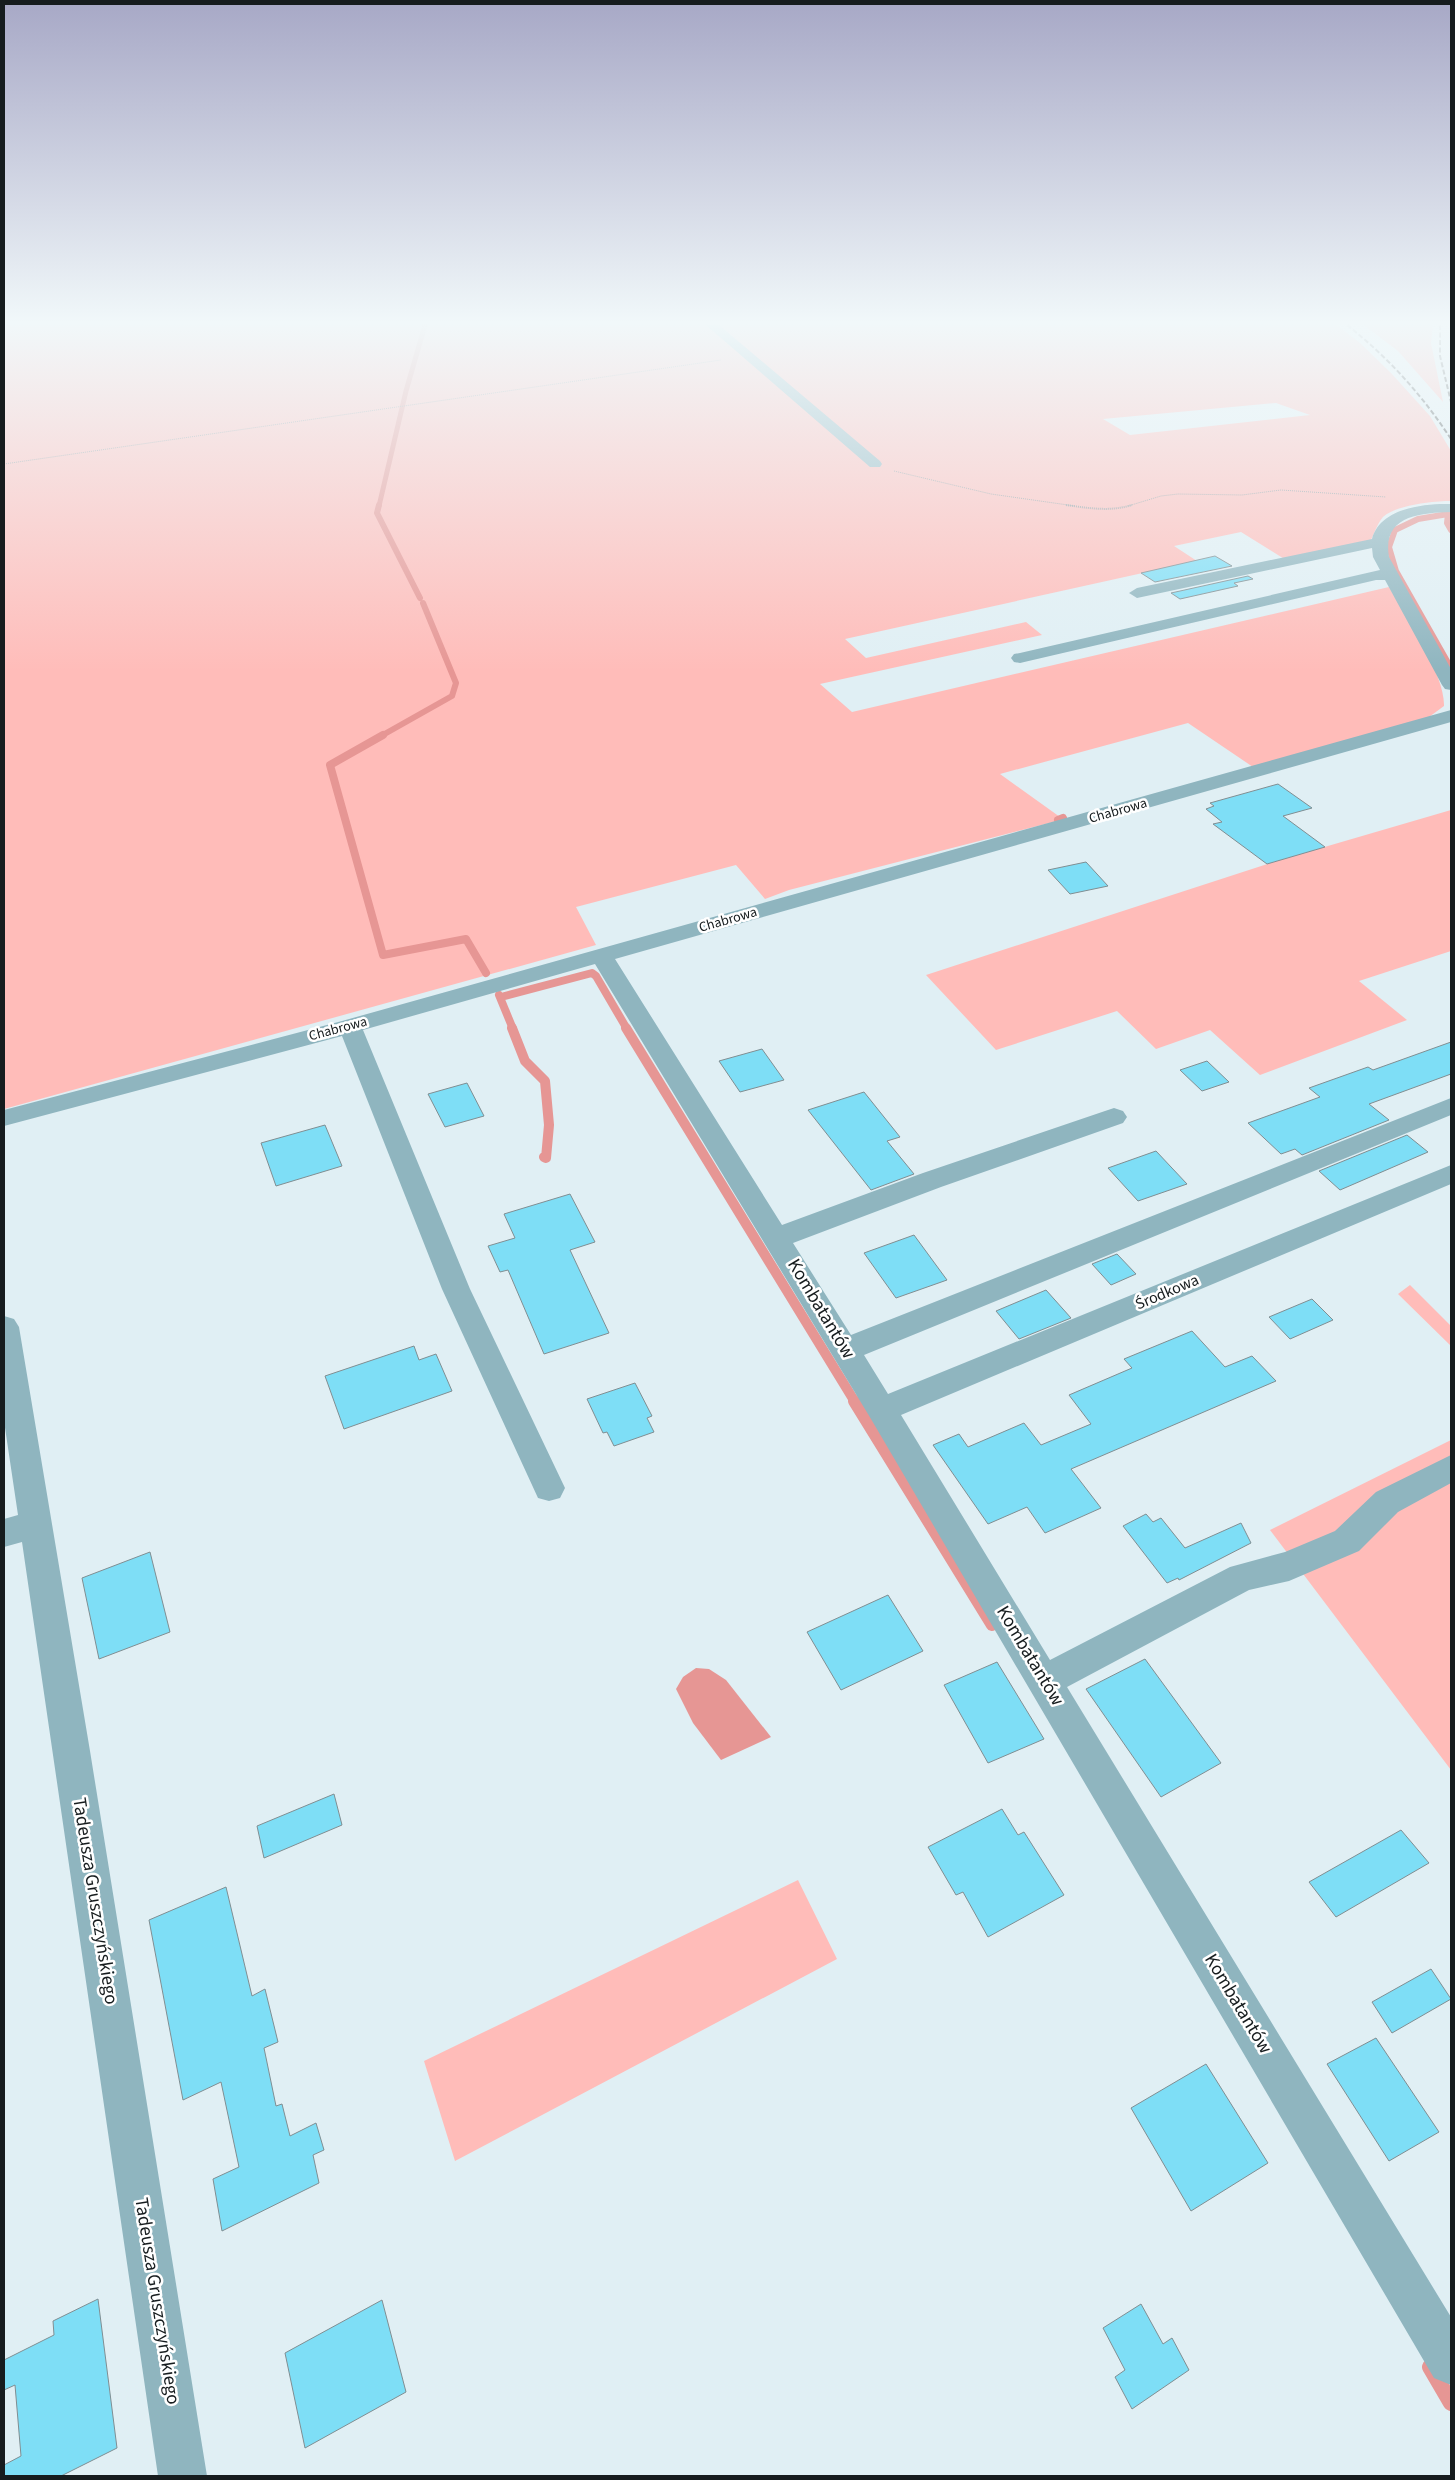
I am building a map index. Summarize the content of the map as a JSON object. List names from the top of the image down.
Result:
{
  "streets": {
    "street": [
      "Chabrowa",
      "Środkowa",
      "Kombatantów",
      "Tadeusza Gruszczyńskiego"
    ]
  },
  "crossings": [
    ["Chabrowa", "Kombatantów"],
    ["Środkowa", "Kombatantów"]
  ]
}
